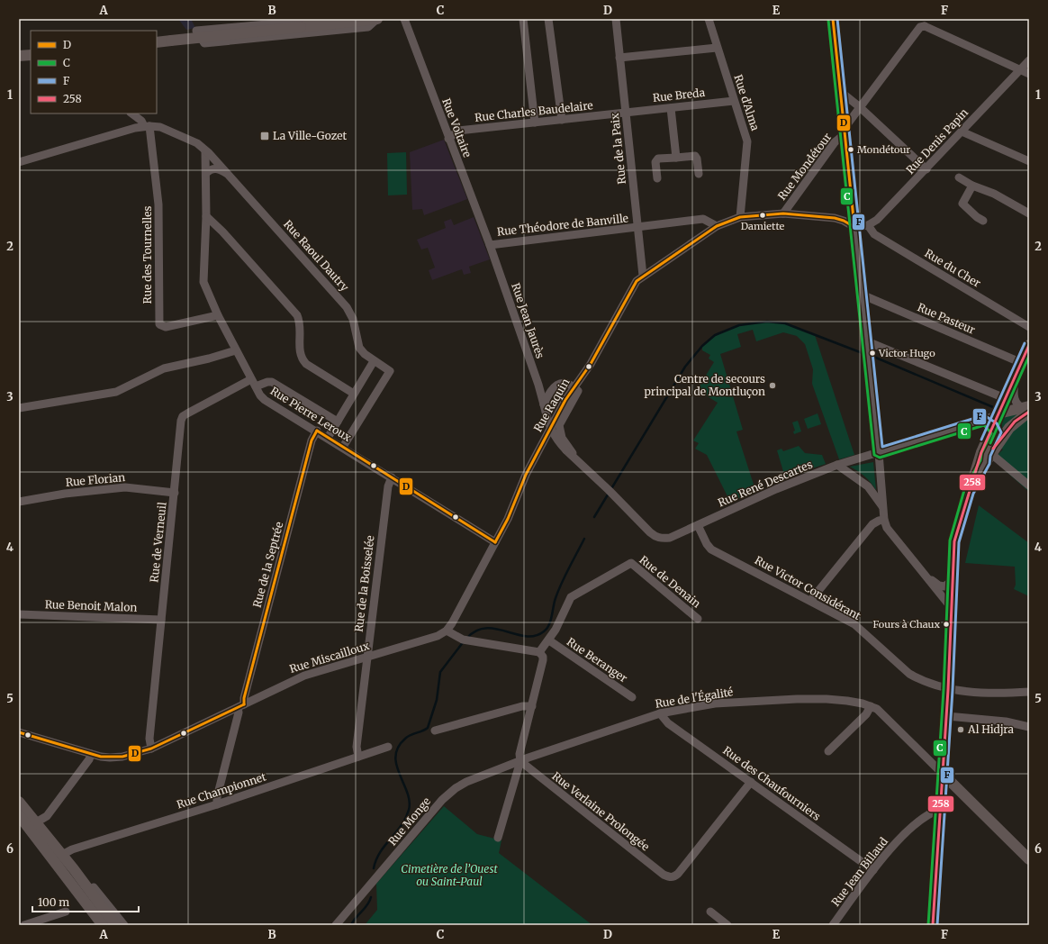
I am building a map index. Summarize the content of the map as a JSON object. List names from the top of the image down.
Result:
{
  "streets": {
    "street": [
      "Rue Breda",
      "Rue d'Alma",
      "Rue Charles Baudelaire",
      "Rue Voltaire",
      "Rue Denis Papin",
      "Rue de la Paix",
      "Rue Mondétour",
      "Rue Théodore de Banville",
      "Rue des Tournelles",
      "Rue Raoul Dautry",
      "Rue du Cher",
      "Rue Pasteur",
      "Rue Jean Jaurès",
      "Rue Raquin",
      "Rue Pierre Leroux",
      "Rue Florian",
      "Rue René Descartes",
      "Rue de Verneuil",
      "Rue de la Septrée",
      "Rue de Denain",
      "Rue de la Boisselée",
      "Rue Victor Considérant",
      "Rue Benoit Malon",
      "Rue Miscailloux",
      "Rue Beranger",
      "Rue de l'Égalité",
      "Rue des Chaufourniers",
      "Rue Championnet",
      "Rue Verlaine Prolongée",
      "Rue Monge",
      "Rue Jean Billaud"
    ]
  },
  "crossings": [
    ["Rue Breda", "Rue d'Alma"],
    ["Rue Breda", "Rue Charles Baudelaire"],
    ["Rue Breda", "Rue de la Paix"],
    ["Rue d'Alma", "Rue Raquin"],
    ["Rue Charles Baudelaire", "Rue Voltaire"],
    ["Rue Charles Baudelaire", "Rue de la Paix"],
    ["Rue Voltaire", "Rue Théodore de Banville"],
    ["Rue Voltaire", "Rue Jean Jaurès"],
    ["Rue Denis Papin", "Rue du Cher"],
    ["Rue Denis Papin", "Rue Raquin"],
    ["Rue de la Paix", "Rue Théodore de Banville"],
    ["Rue de la Paix", "Rue Raquin"],
    ["Rue Mondétour", "Rue Raquin"],
    ["Rue Théodore de Banville", "Rue Jean Jaurès"],
    ["Rue Théodore de Banville", "Rue Raquin"],
    ["Rue des Tournelles", "Rue Raoul Dautry"],
    ["Rue des Tournelles", "Rue Pierre Leroux"],
    ["Rue Raoul Dautry", "Rue Pierre Leroux"],
    ["Rue Jean Jaurès", "Rue Raquin"],
    ["Rue Jean Jaurès", "Rue René Descartes"],
    ["Rue Raquin", "Rue Pierre Leroux"],
    ["Rue Raquin", "Rue Miscailloux"],
    ["Rue Pierre Leroux", "Rue de Verneuil"],
    ["Rue Pierre Leroux", "Rue de la Septrée"],
    ["Rue Pierre Leroux", "Rue de la Boisselée"],
    ["Rue Florian", "Rue de Verneuil"],
    ["Rue René Descartes", "Rue Victor Considérant"],
    ["Rue de Verneuil", "Rue Benoit Malon"],
    ["Rue de Verneuil", "Rue Miscailloux"],
    ["Rue de la Septrée", "Rue Miscailloux"],
    ["Rue de la Septrée", "Rue Championnet"],
    ["Rue de Denain", "Rue Beranger"],
    ["Rue de la Boisselée", "Rue Miscailloux"],
    ["Rue de la Boisselée", "Rue Championnet"],
    ["Rue de l'Égalité", "Rue des Chaufourniers"],
    ["Rue de l'Égalité", "Rue Verlaine Prolongée"],
    ["Rue de l'Égalité", "Rue Monge"],
    ["Rue des Chaufourniers", "Rue Verlaine Prolongée"],
    ["Rue des Chaufourniers", "Rue Jean Billaud"],
    ["Rue Verlaine Prolongée", "Rue Monge"]
  ],
  "parks": ["Cimetière de l’Ouest ou Saint-Paul"],
  "places": {
    "transit": ["La Ville-Gozet"],
    "other": [
      "Mondétour",
      "Damiette",
      "Victor Hugo",
      "Centre de secours principal de Montluçon",
      "Fours à Chaux",
      "Al Hidjra"
    ]
  },
  "lines": [
    "transit line D",
    "transit line F",
    "transit line C",
    "transit line 258"
  ],
  "legend": [
    "D",
    "C",
    "F",
    "258"
  ],
  "scale_bar": "100 m",
  "grid": {
    "columns": [
      "A",
      "B",
      "C",
      "D",
      "E",
      "F"
    ],
    "rows": [
      "1",
      "2",
      "3",
      "4",
      "5",
      "6"
    ]
  }
}
